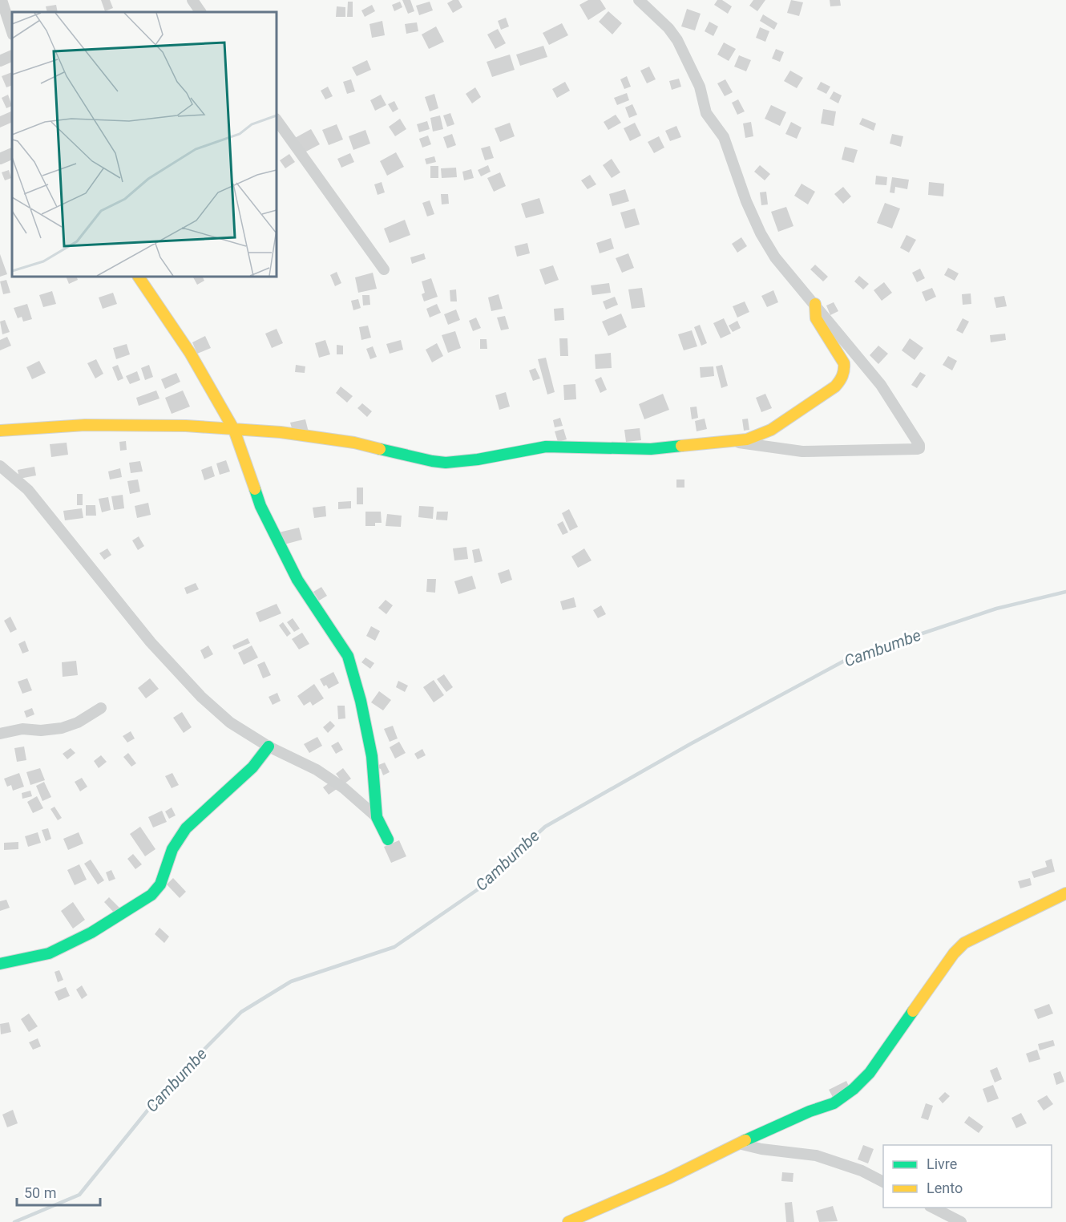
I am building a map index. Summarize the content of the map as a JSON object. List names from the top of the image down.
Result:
{
  "water": ["Cambumbe"],
  "legend": ["Livre", "Lento"],
  "scale_bar": "50 m"
}
